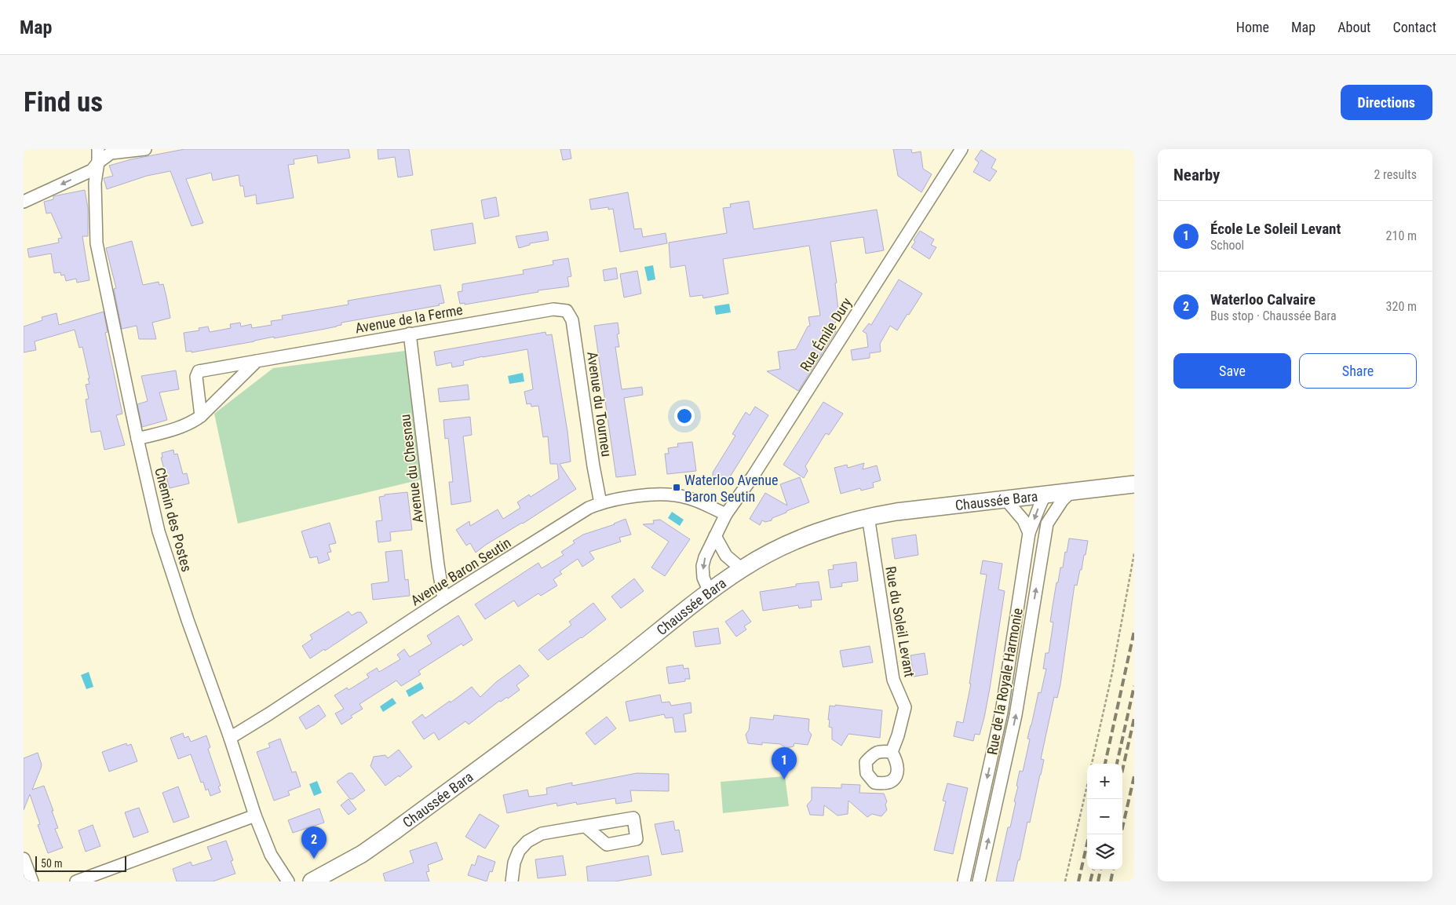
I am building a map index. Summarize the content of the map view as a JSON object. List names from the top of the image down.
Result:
{
  "streets": {
    "main road": ["Chaussée Bara"],
    "street": [
      "Avenue de la Ferme",
      "Rue Émile Dury",
      "Avenue du Tourneu",
      "Avenue du Chesnau",
      "Chemin des Postes",
      "Avenue Baron Seutin",
      "Rue du Soleil Levant",
      "Rue de la Royale Harmonie"
    ]
  },
  "crossings": [
    ["Avenue de la Ferme", "Avenue du Tourneu"],
    ["Avenue de la Ferme", "Avenue du Chesnau"],
    ["Rue Émile Dury", "Chaussée Bara"],
    ["Rue Émile Dury", "Avenue Baron Seutin"],
    ["Avenue du Tourneu", "Avenue Baron Seutin"],
    ["Avenue du Chesnau", "Avenue Baron Seutin"],
    ["Chaussée Bara", "Rue du Soleil Levant"],
    ["Chaussée Bara", "Rue de la Royale Harmonie"],
    ["Chemin des Postes", "Avenue Baron Seutin"]
  ],
  "places": {
    "transit": ["Waterloo Avenue Baron Seutin"]
  },
  "scale_bar": "50 m",
  "page": {
    "header": "Map",
    "nav": [
      "Home",
      "Map",
      "About",
      "Contact"
    ],
    "buttons": [
      "Directions",
      ["Save", "Share"]
    ],
    "title": "Find us",
    "heading": ["Nearby", "2 results"],
    "list": [
      {
        "mark": "1",
        "name": "École Le Soleil Levant",
        "note": "School",
        "value": "210 m"
      },
      {
        "mark": "2",
        "name": "Waterloo Calvaire",
        "note": "Bus stop · Chaussée Bara",
        "value": "320 m"
      }
    ],
    "pins": ["1", "2"],
    "map_buttons": ["+", "−"],
    "scale": "50 m"
  }
}
